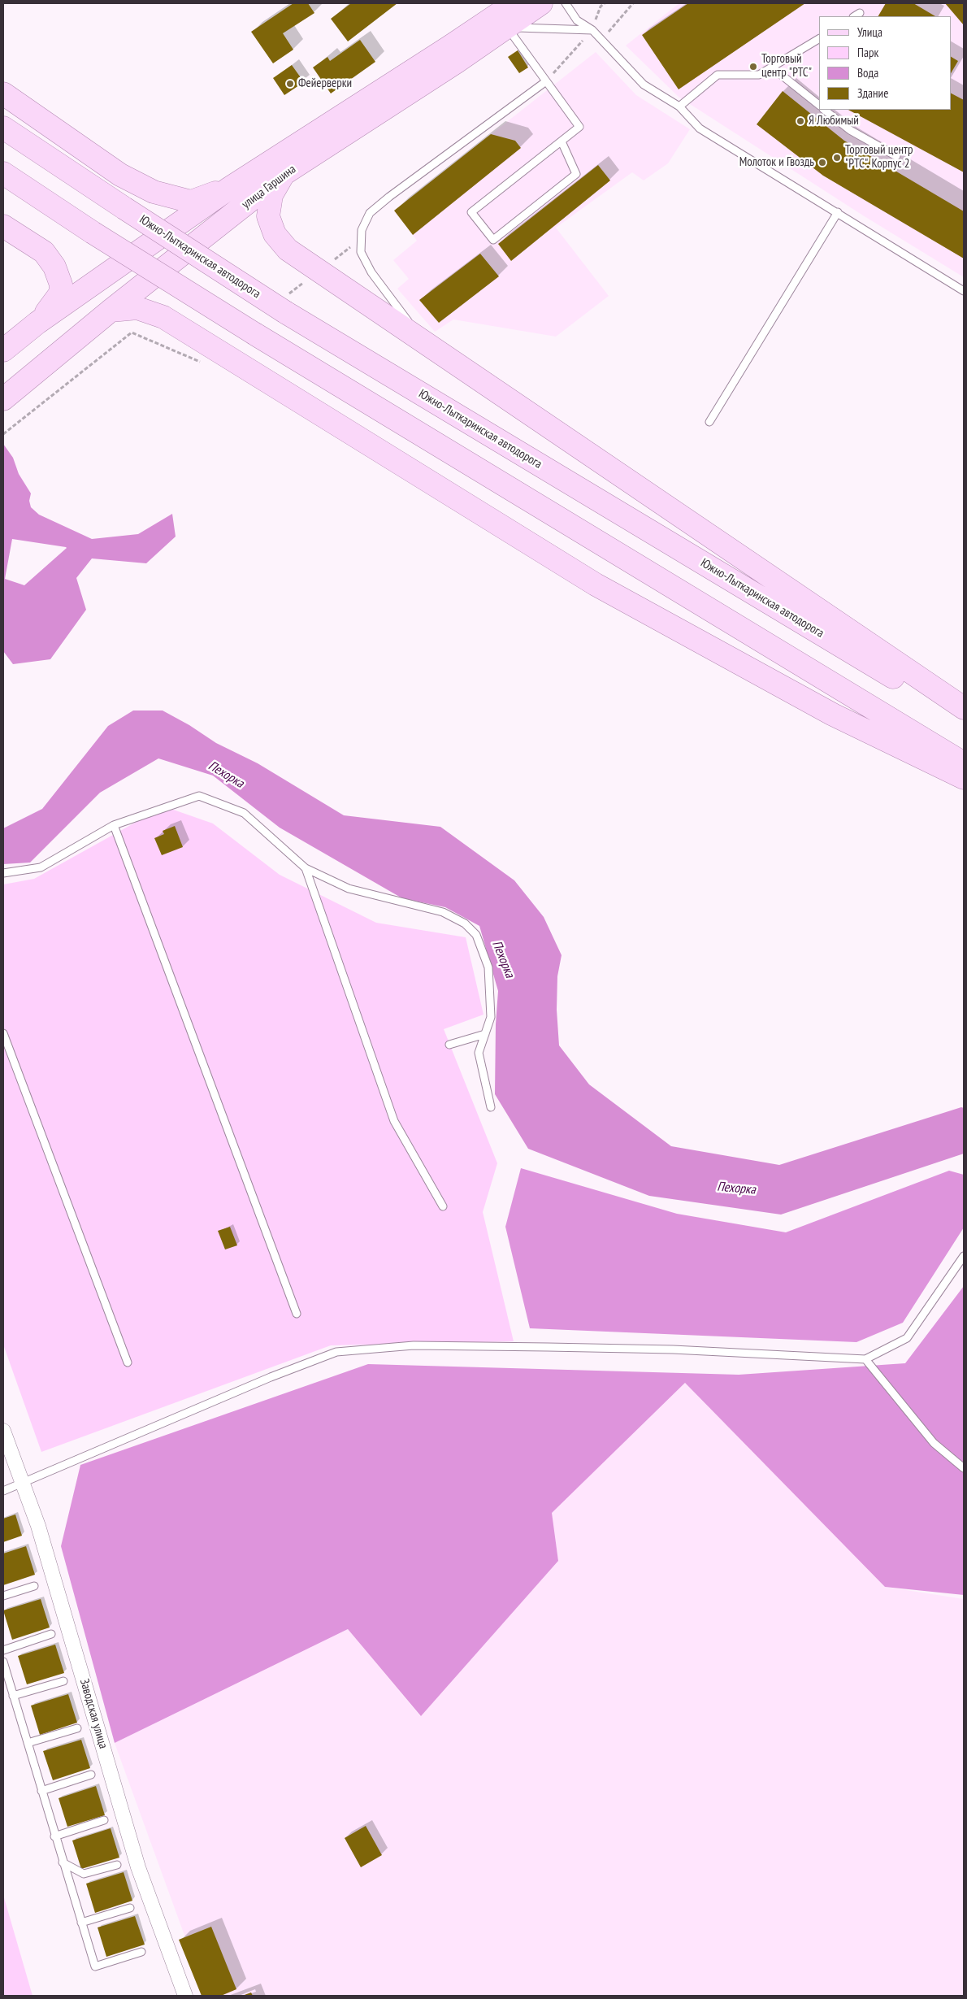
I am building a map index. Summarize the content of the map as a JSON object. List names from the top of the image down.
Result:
{
  "streets": {
    "main road": ["улица Гаршина", "Южно-Лыткаринская автодорога"],
    "street": ["Заводская улица"]
  },
  "water": ["Пехорка"],
  "places": [
    "Торговый центр \"РТС\"",
    "Фейерверки",
    "Я Любимый",
    "Торговый центр \"РТС\". Корпус 2",
    "Молоток и Гвоздь"
  ],
  "legend": [
    "Улица",
    "Парк",
    "Вода",
    "Здание"
  ]
}
